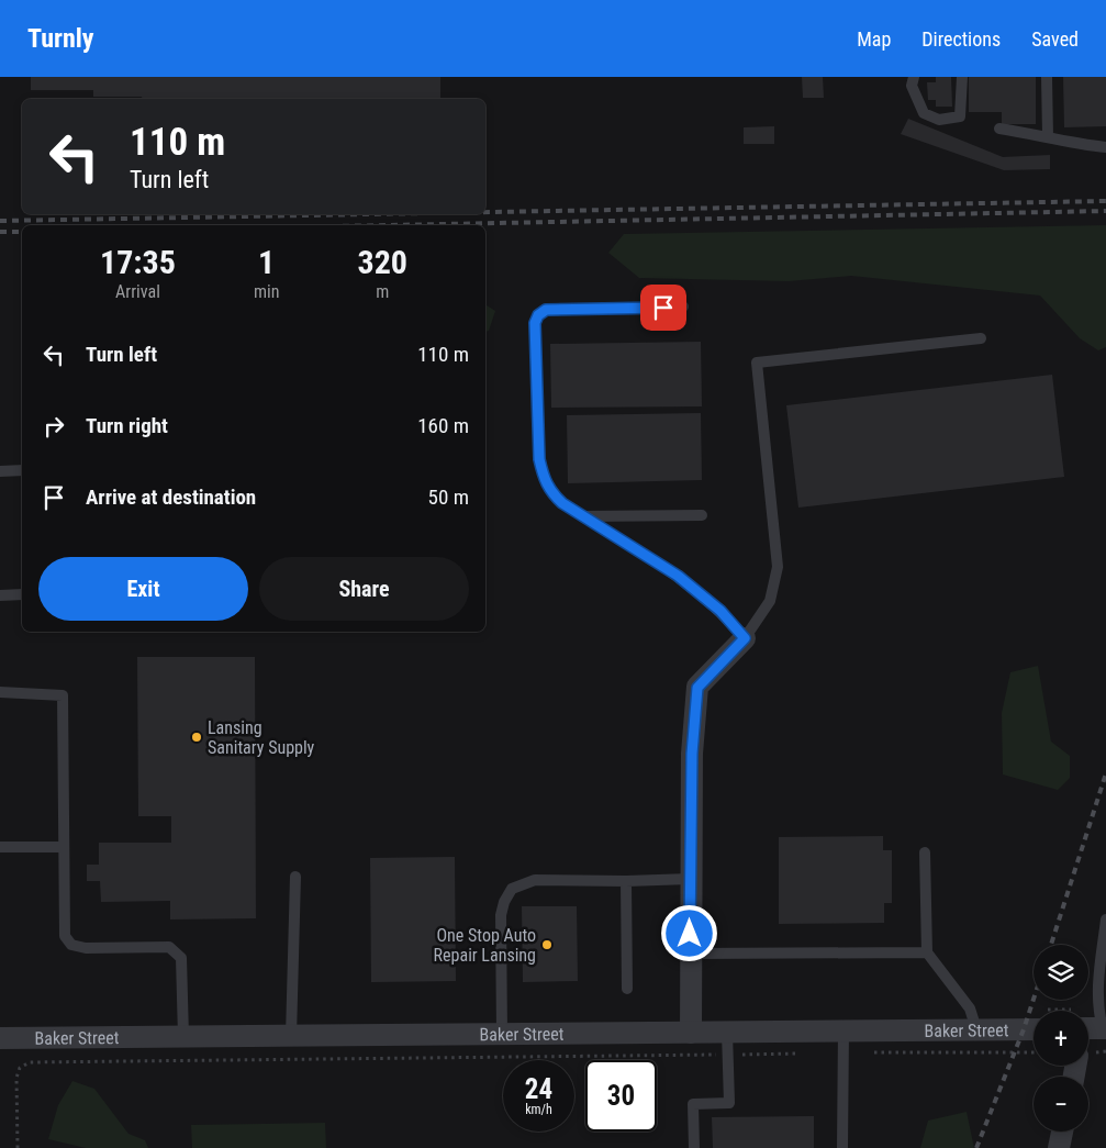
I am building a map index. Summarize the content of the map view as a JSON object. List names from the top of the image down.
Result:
{
  "streets": {
    "street": ["Baker Street"]
  },
  "places": ["Lansing Sanitary Supply", "One Stop Auto Repair Lansing"],
  "page": {
    "header": "Turnly",
    "nav": ["Map", "Directions", "Saved"],
    "turn": ["110 m", "Turn left"],
    "eta": [
      "17:35",
      "Arrival",
      "1",
      "min",
      "320",
      "m"
    ],
    "list": [
      {
        "name": "Turn left",
        "value": "110 m"
      },
      {
        "name": "Turn right",
        "value": "160 m"
      },
      {
        "name": "Arrive at destination",
        "value": "50 m"
      }
    ],
    "buttons": ["Exit", "Share"],
    "map_buttons": ["+", "−"],
    "speed": "24 km/h",
    "limit": "30"
  }
}
